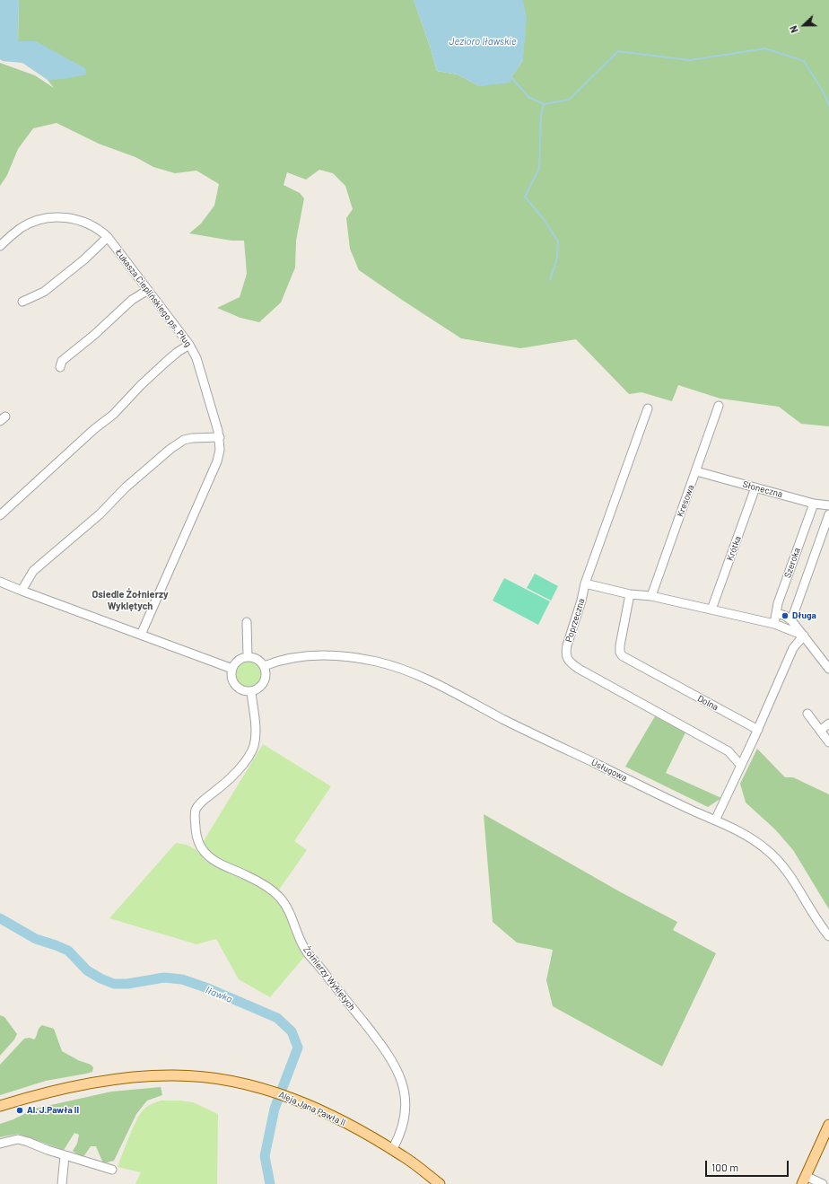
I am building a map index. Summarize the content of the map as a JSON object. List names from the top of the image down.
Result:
{
  "streets": {
    "main road": ["Aleja Jana Pawła II"],
    "street": [
      "Łukasza Cieplińskiego ps. Pług",
      "Słoneczna",
      "Kresowa",
      "Krótka",
      "Szeroka",
      "Poprzeczna",
      "Dolna",
      "Usługowa",
      "Żołnierzy Wyklętych"
    ]
  },
  "crossings": [
    ["Słoneczna", "Kresowa"],
    ["Słoneczna", "Krótka"],
    ["Słoneczna", "Szeroka"],
    ["Usługowa", "Żołnierzy Wyklętych"],
    ["Żołnierzy Wyklętych", "Aleja Jana Pawła II"]
  ],
  "districts": ["Osiedle Żołnierzy Wyklętych"],
  "water": ["Jezioro Iławskie", "Iławka"],
  "places": ["Długa", "Al. J.Pawła II"],
  "scale_bar": "100 m",
  "north": "left"
}
